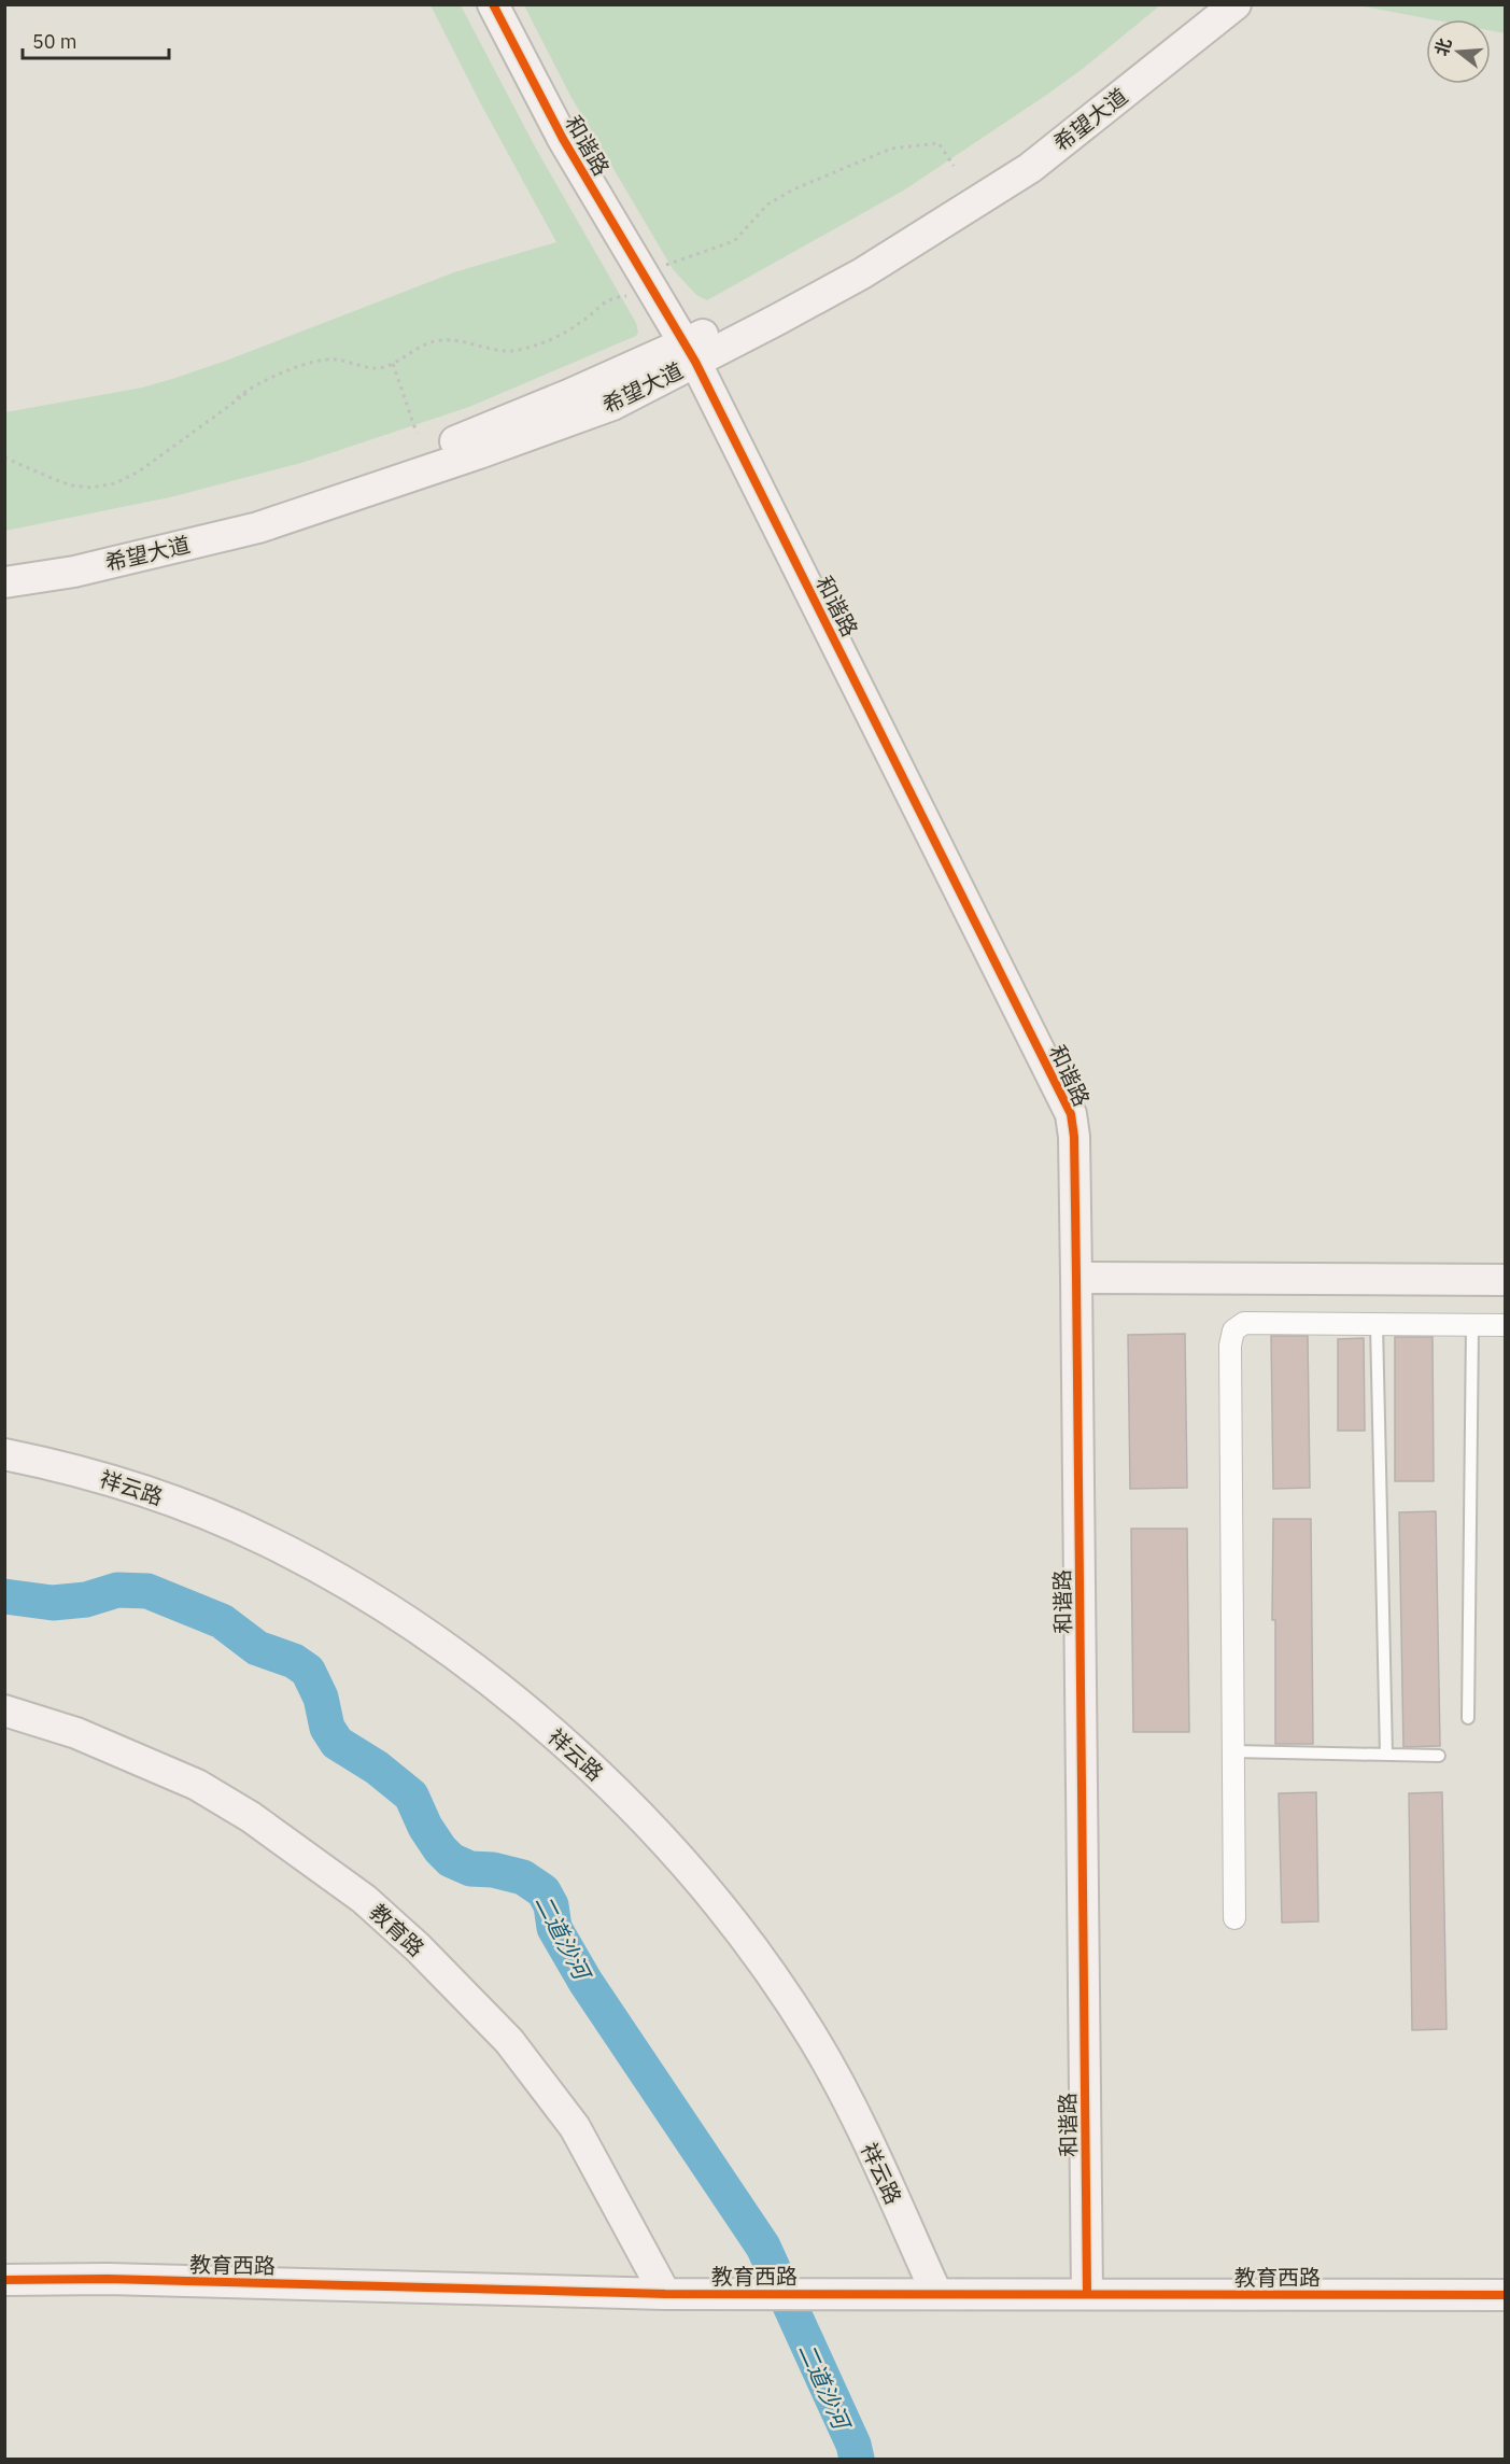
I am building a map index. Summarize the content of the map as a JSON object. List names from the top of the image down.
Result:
{
  "streets": {
    "street": [
      "希望大道",
      "和谐路",
      "祥云路",
      "教育路",
      "教育西路"
    ]
  },
  "crossings": [
    ["希望大道", "和谐路"],
    ["和谐路", "教育西路"],
    ["祥云路", "教育西路"],
    ["教育路", "教育西路"]
  ],
  "water": ["二道沙河"],
  "scale_bar": "50 m",
  "north": "left"
}
